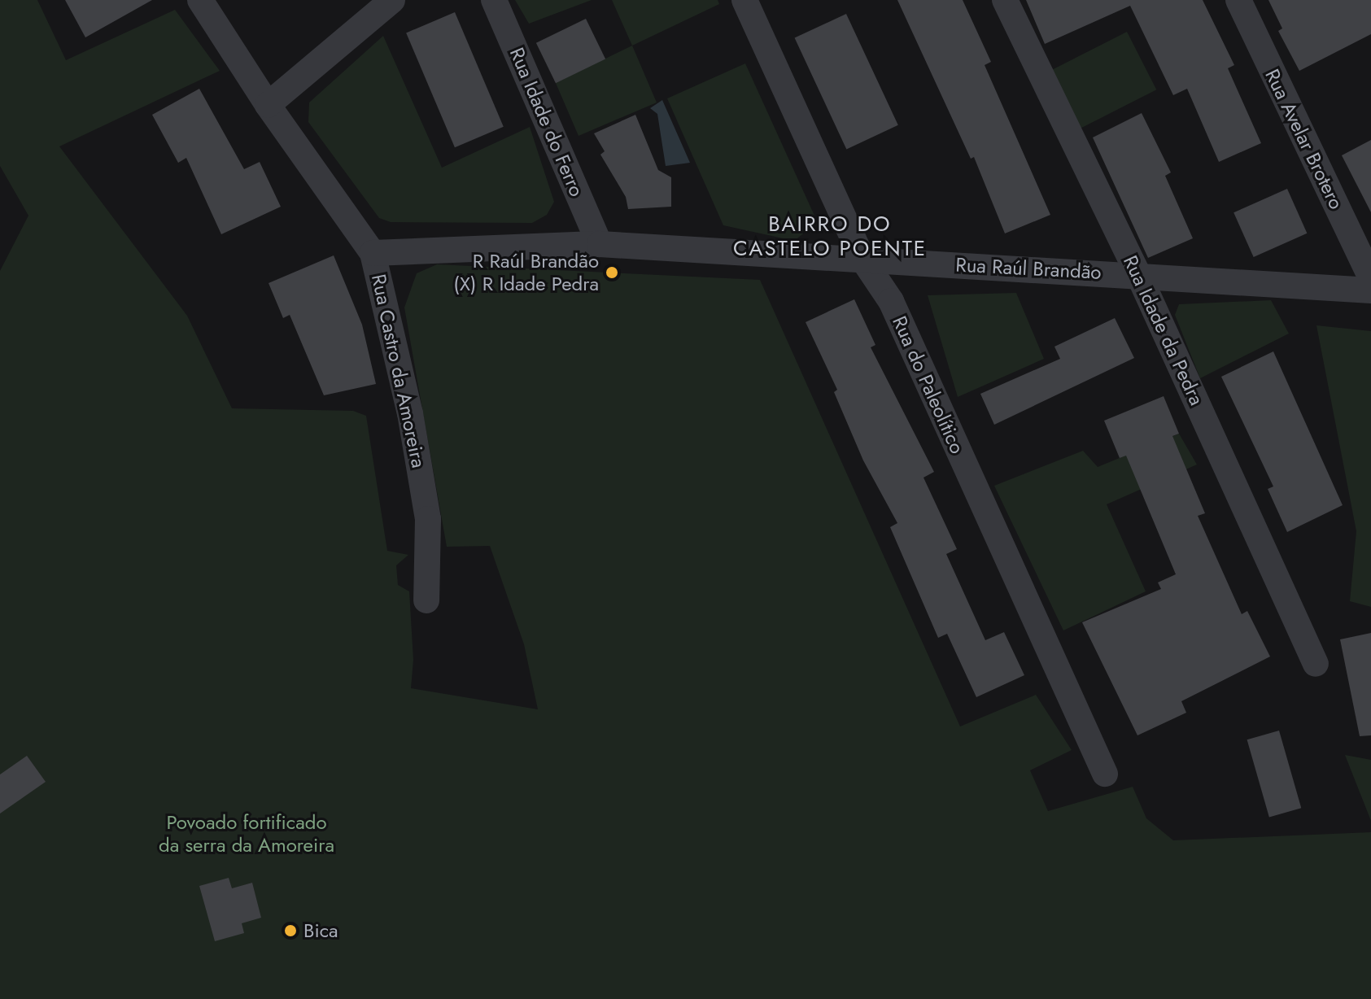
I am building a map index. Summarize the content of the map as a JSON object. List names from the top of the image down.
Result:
{
  "streets": {
    "street": [
      "Rua Idade do Ferro",
      "Rua Avelar Brotero",
      "Rua Raúl Brandão",
      "Rua Idade da Pedra",
      "Rua Castro da Amoreira",
      "Rua do Paleolítico"
    ]
  },
  "crossings": [
    ["Rua Idade do Ferro", "Rua Raúl Brandão"],
    ["Rua Raúl Brandão", "Rua Idade da Pedra"],
    ["Rua Raúl Brandão", "Rua Castro da Amoreira"],
    ["Rua Raúl Brandão", "Rua do Paleolítico"]
  ],
  "districts": ["BAIRRO DO CASTELO POENTE"],
  "parks": ["Povoado fortificado da serra da Amoreira"],
  "places": ["R Raúl Brandão (X) R Idade Pedra", "Bica"]
}
